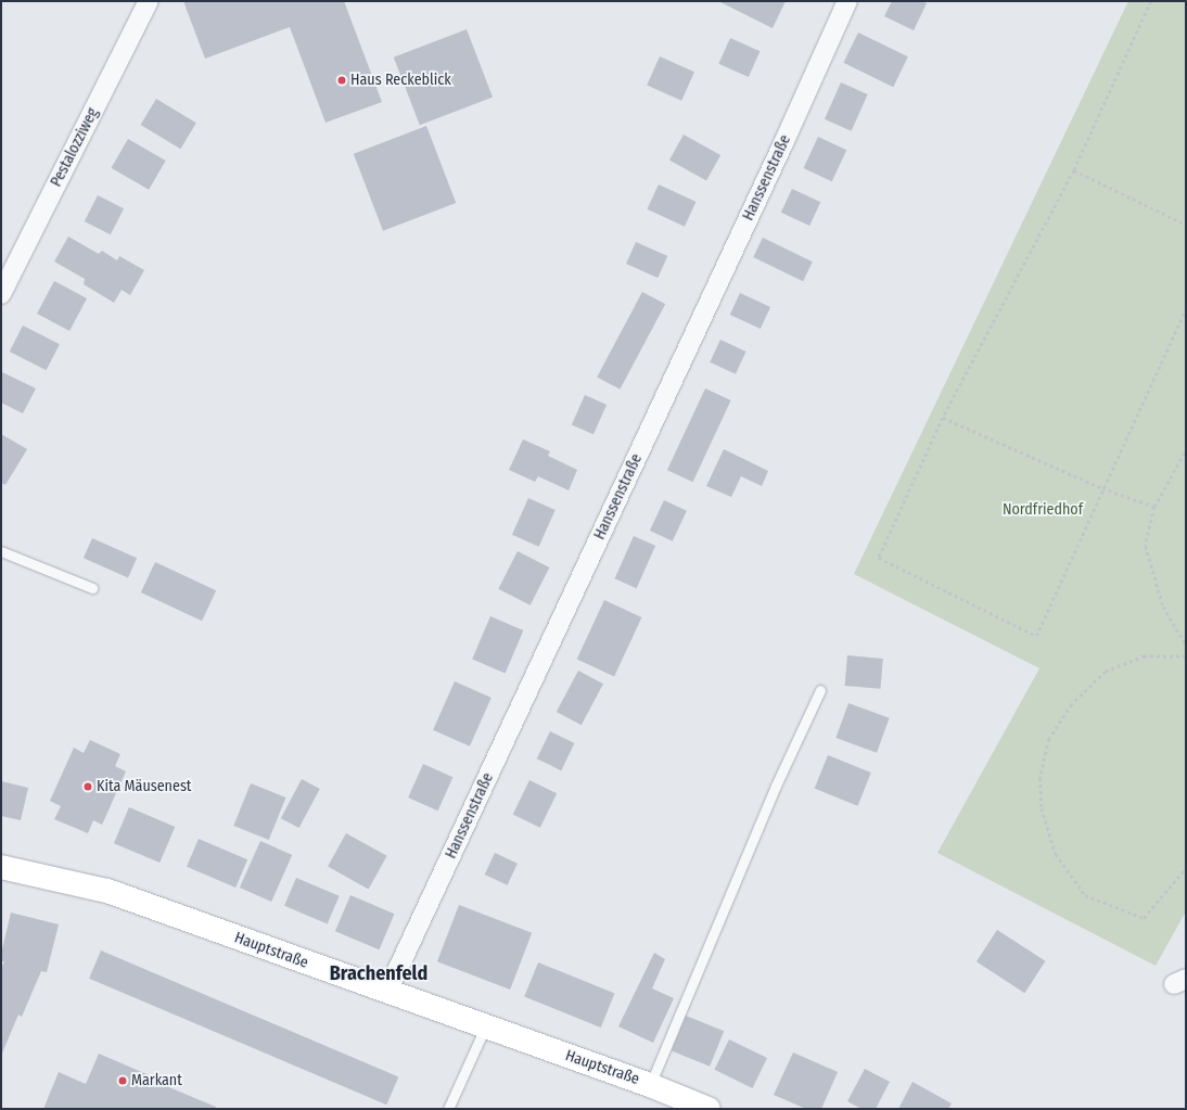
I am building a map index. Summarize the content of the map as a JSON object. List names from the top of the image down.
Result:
{
  "streets": {
    "street": ["Pestalozziweg", "Hanssenstraße", "Hauptstraße"]
  },
  "crossings": [
    ["Hanssenstraße", "Hauptstraße"]
  ],
  "districts": ["Brachenfeld"],
  "parks": ["Nordfriedhof"],
  "places": ["Haus Reckeblick", "Kita Mäusenest", "Markant"]
}
